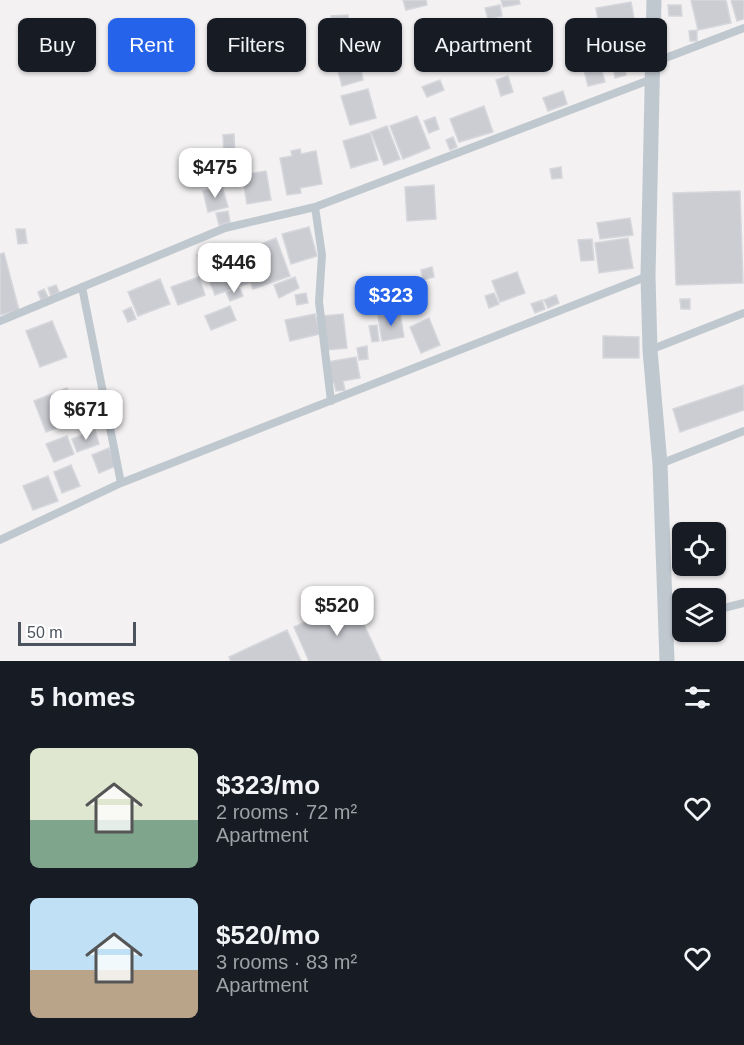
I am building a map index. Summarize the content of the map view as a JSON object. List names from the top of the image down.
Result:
{
  "scale_bar": "50 m",
  "page": {
    "chip": [
      "Buy",
      "Rent",
      "Filters",
      "New",
      "Apartment",
      "House"
    ],
    "price": [
      "$475",
      "$446",
      "$323",
      "$671",
      "$520"
    ],
    "scale": "50 m",
    "heading": "5 homes",
    "list": [
      {
        "name": "$323/mo",
        "note": "2 rooms · 72 m² · Apartment"
      },
      {
        "name": "$520/mo",
        "note": "3 rooms · 83 m² · Apartment"
      }
    ]
  }
}
